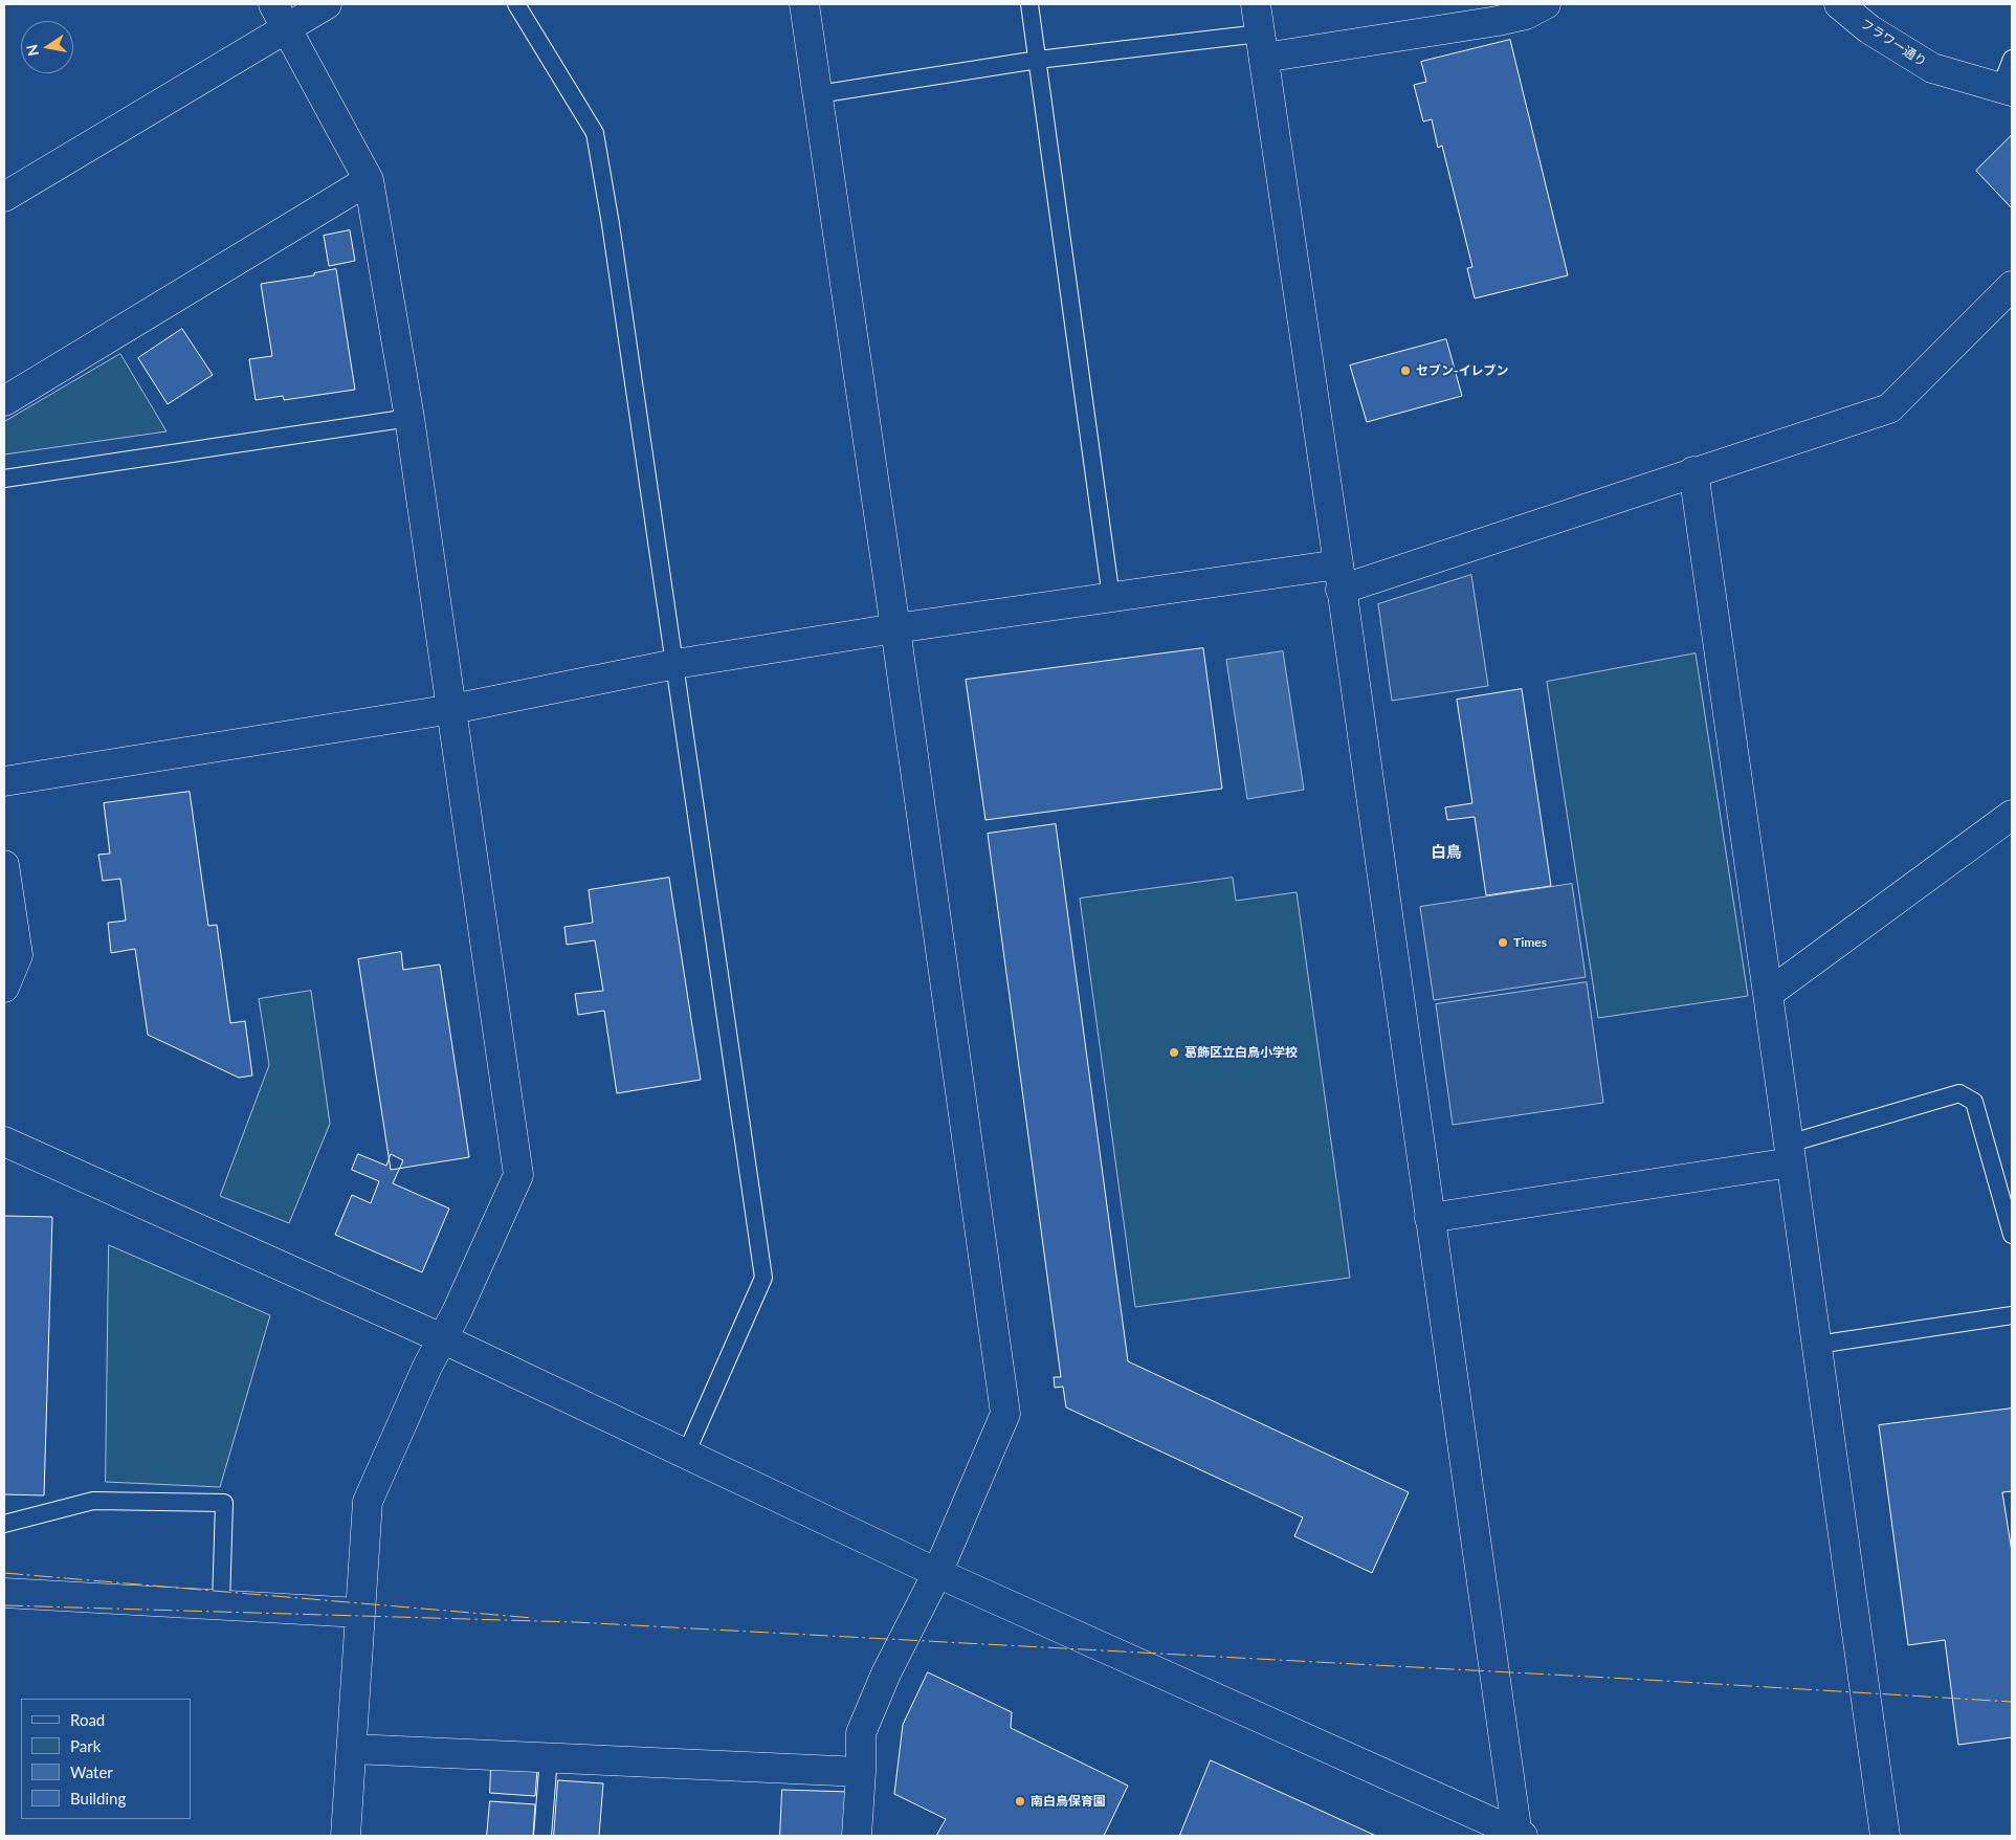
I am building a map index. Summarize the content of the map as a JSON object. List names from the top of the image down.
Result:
{
  "streets": {
    "street": ["フラワー通り"]
  },
  "districts": ["白鳥"],
  "places": [
    "セブン-イレブン",
    "Times",
    "葛飾区立白鳥小学校",
    "南白鳥保育園"
  ],
  "legend": [
    "Road",
    "Park",
    "Water",
    "Building"
  ],
  "north": "left"
}
